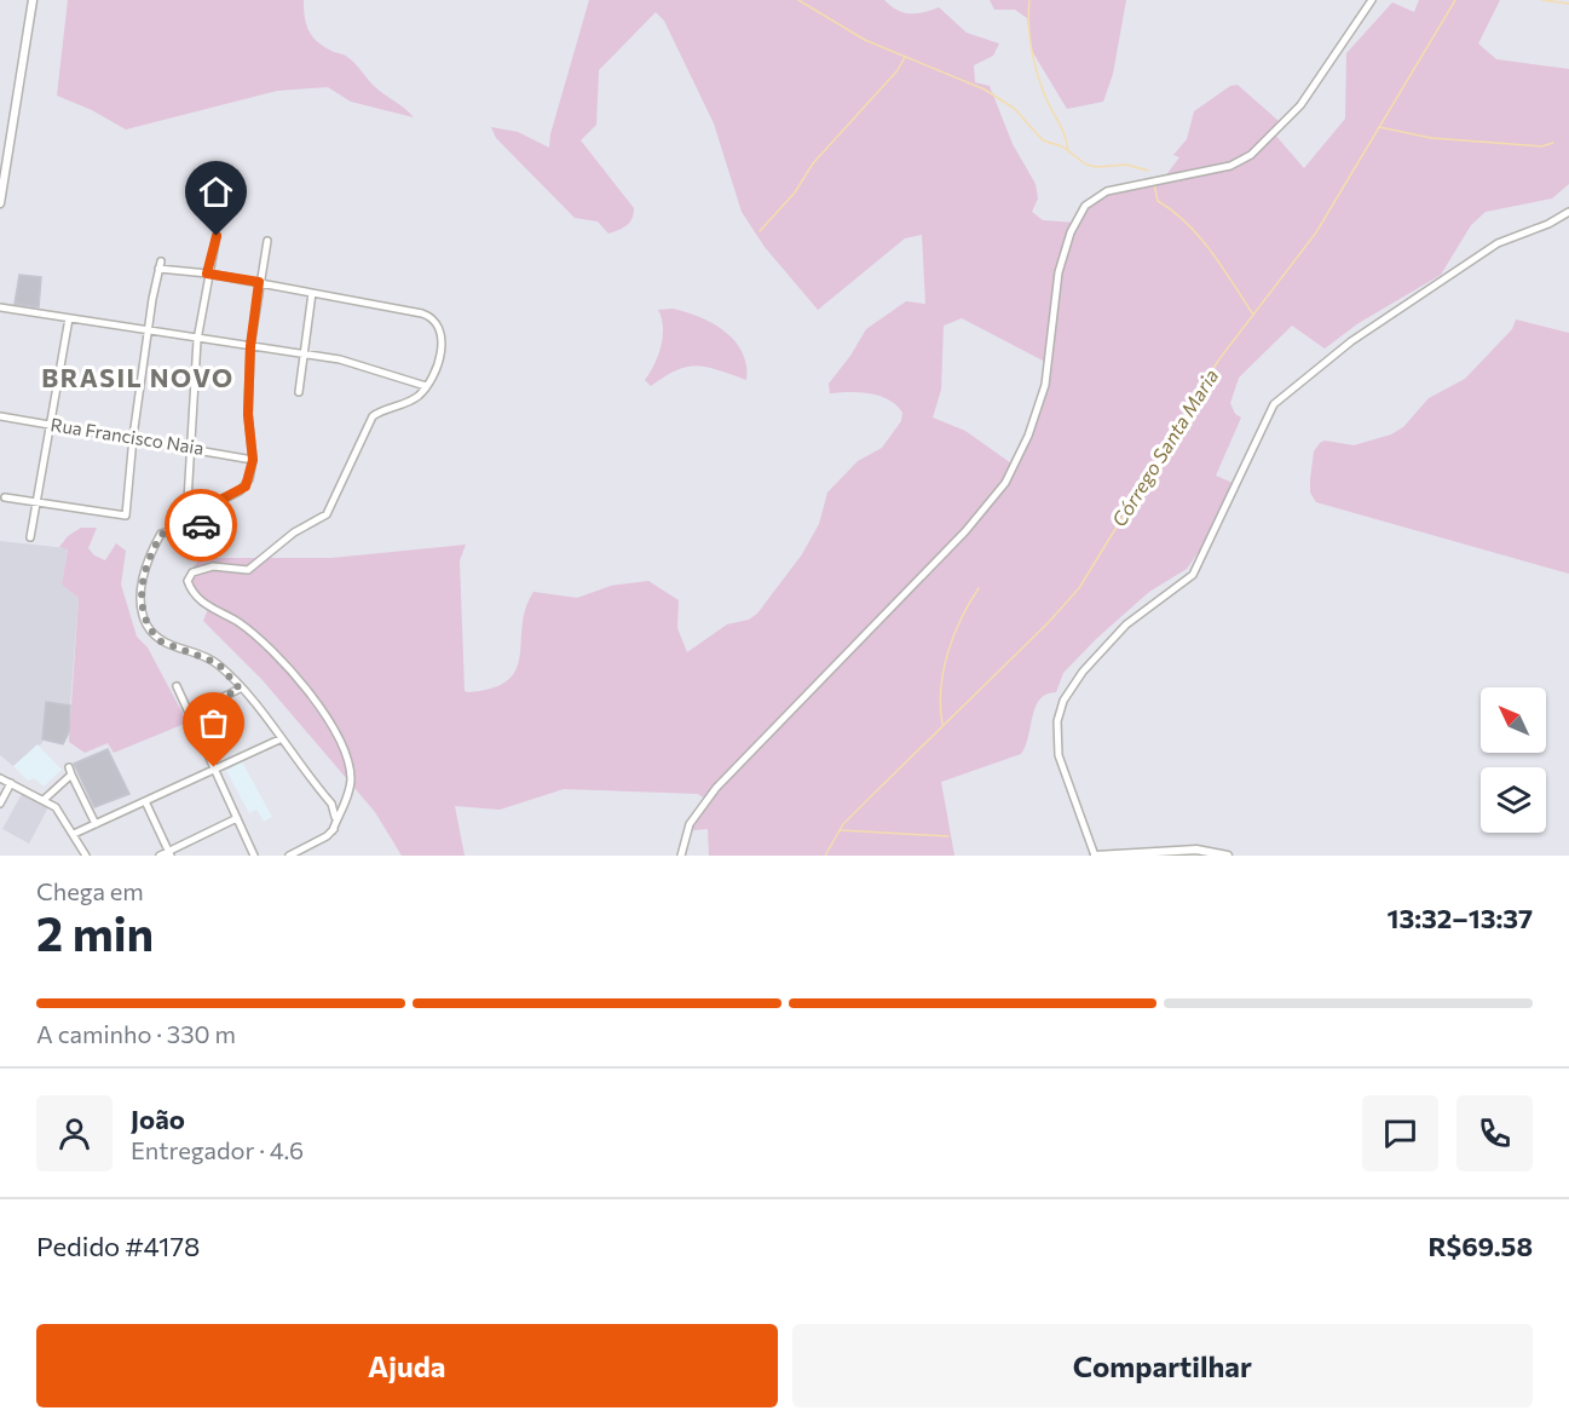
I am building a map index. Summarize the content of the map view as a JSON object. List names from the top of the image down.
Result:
{
  "streets": {
    "street": ["Rua Francisco Naia"]
  },
  "districts": ["BRASIL NOVO"],
  "water": ["Córrego Santa Maria"],
  "north": "top left",
  "page": {
    "heading": ["2 min", "Chega em", "13:32–13:37"],
    "panel": [
      "João",
      "Entregador · 4.6",
      "Pedido #4178",
      "R$69.58"
    ],
    "bar": "A caminho · 330 m",
    "buttons": ["Ajuda", "Compartilhar"]
  }
}
